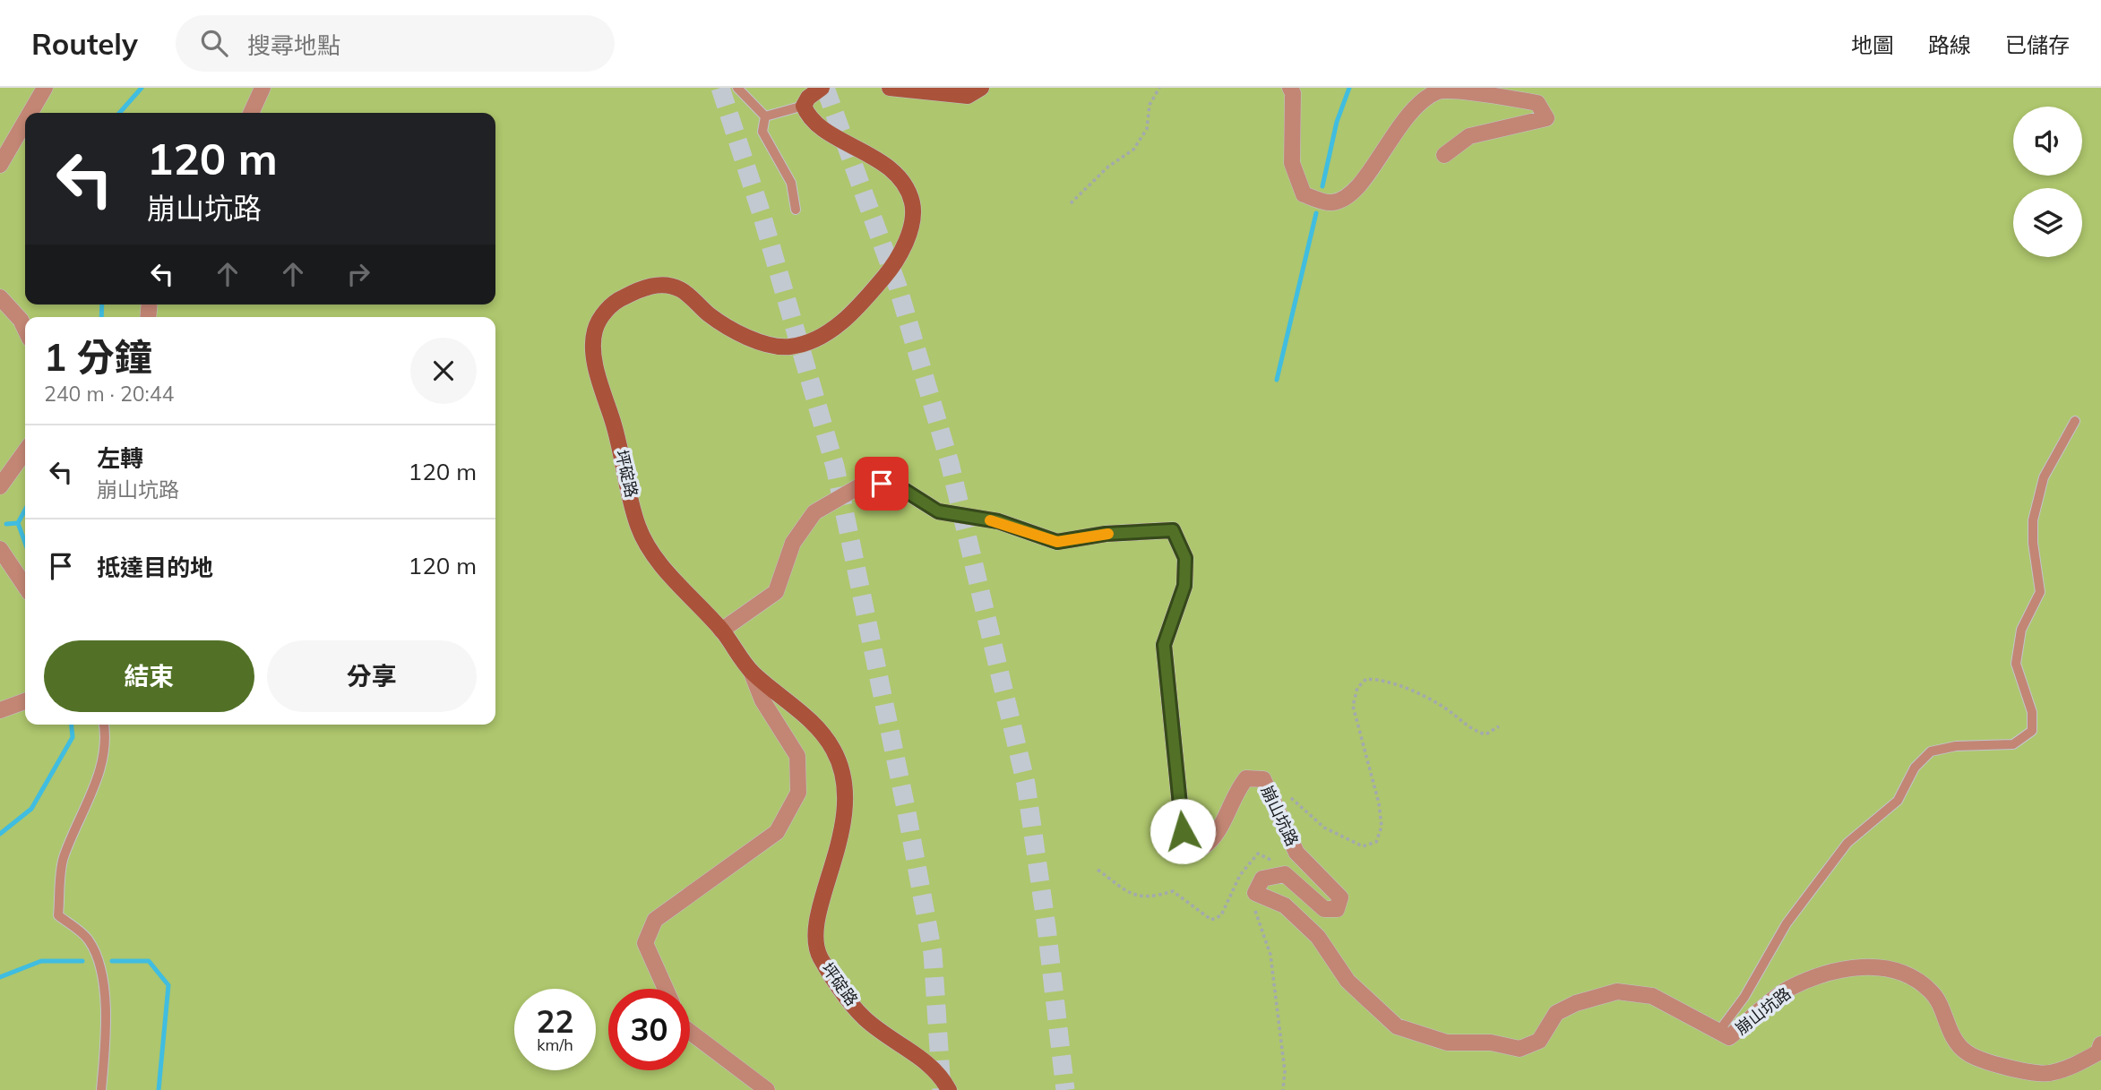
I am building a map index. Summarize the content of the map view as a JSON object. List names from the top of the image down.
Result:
{
  "streets": {
    "main road": ["坪碇路"],
    "street": ["崩山坑路"]
  },
  "crossings": [
    ["坪碇路", "崩山坑路"]
  ],
  "page": {
    "header": "Routely",
    "search": "搜尋地點",
    "nav": ["地圖", "路線", "已儲存"],
    "turn": ["120 m", "崩山坑路"],
    "heading": ["1 分鐘", "240 m · 20:44"],
    "list": [
      {
        "name": "左轉",
        "note": "崩山坑路",
        "value": "120 m"
      },
      {
        "name": "抵達目的地",
        "value": "120 m"
      }
    ],
    "buttons": ["結束", "分享"],
    "speed": "22 km/h",
    "limit": "30"
  }
}
